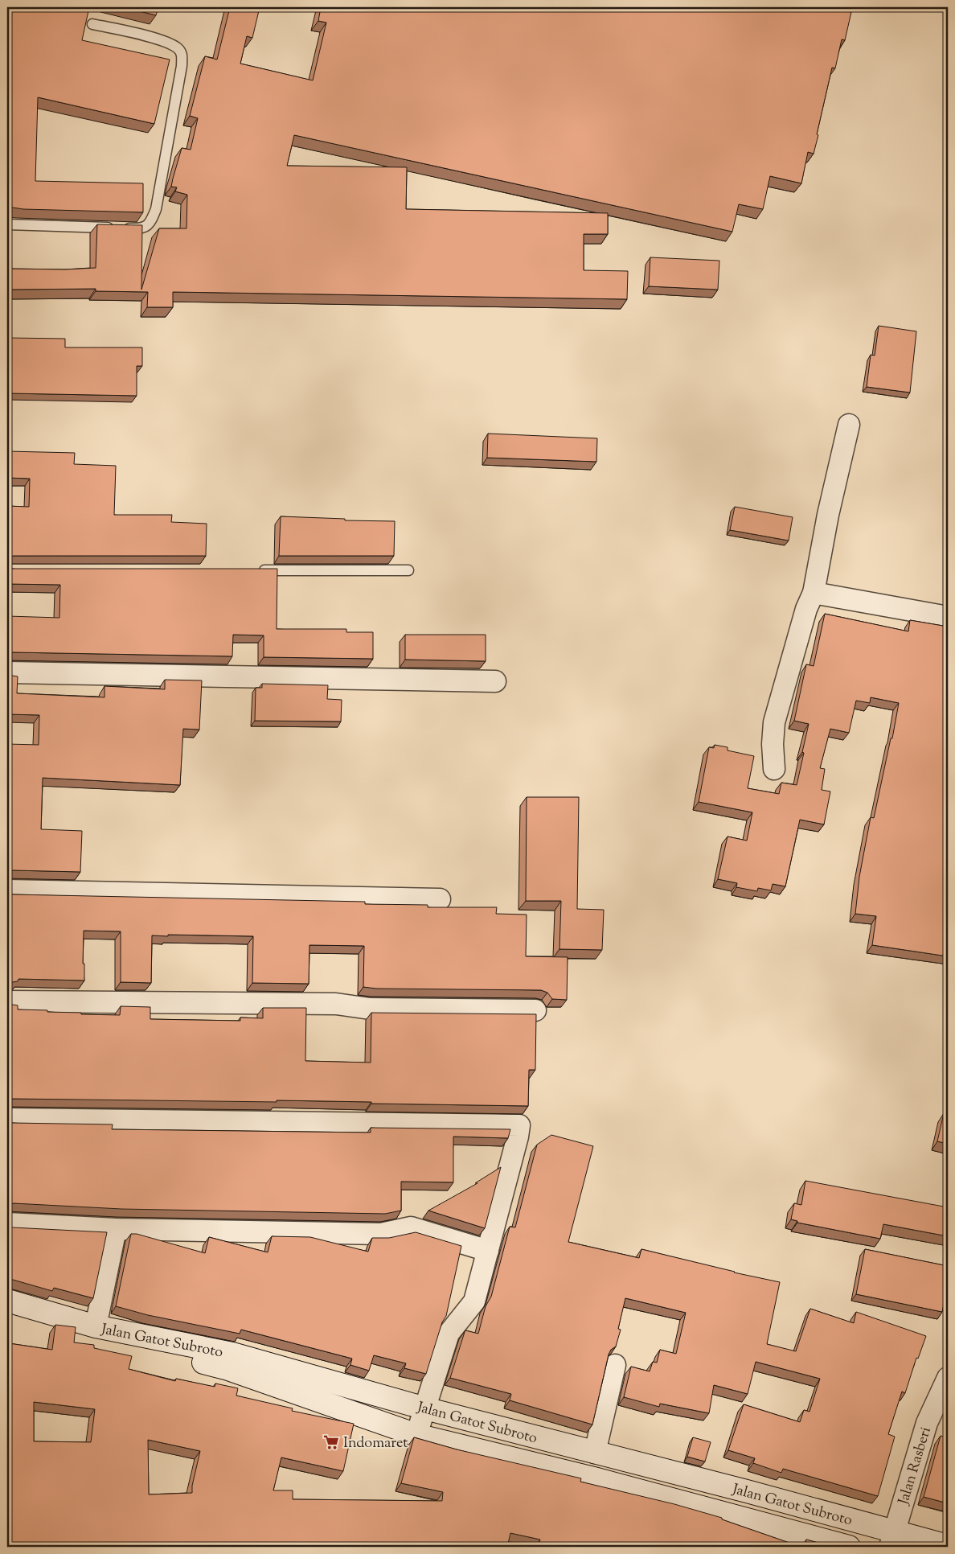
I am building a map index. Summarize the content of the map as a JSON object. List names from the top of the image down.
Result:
{
  "streets": {
    "main road": ["Jalan Gatot Subroto"],
    "street": ["Jalan Rasberi"]
  },
  "crossings": [
    ["Jalan Gatot Subroto", "Jalan Rasberi"]
  ],
  "places": {
    "supermarket": ["Indomaret"]
  }
}
